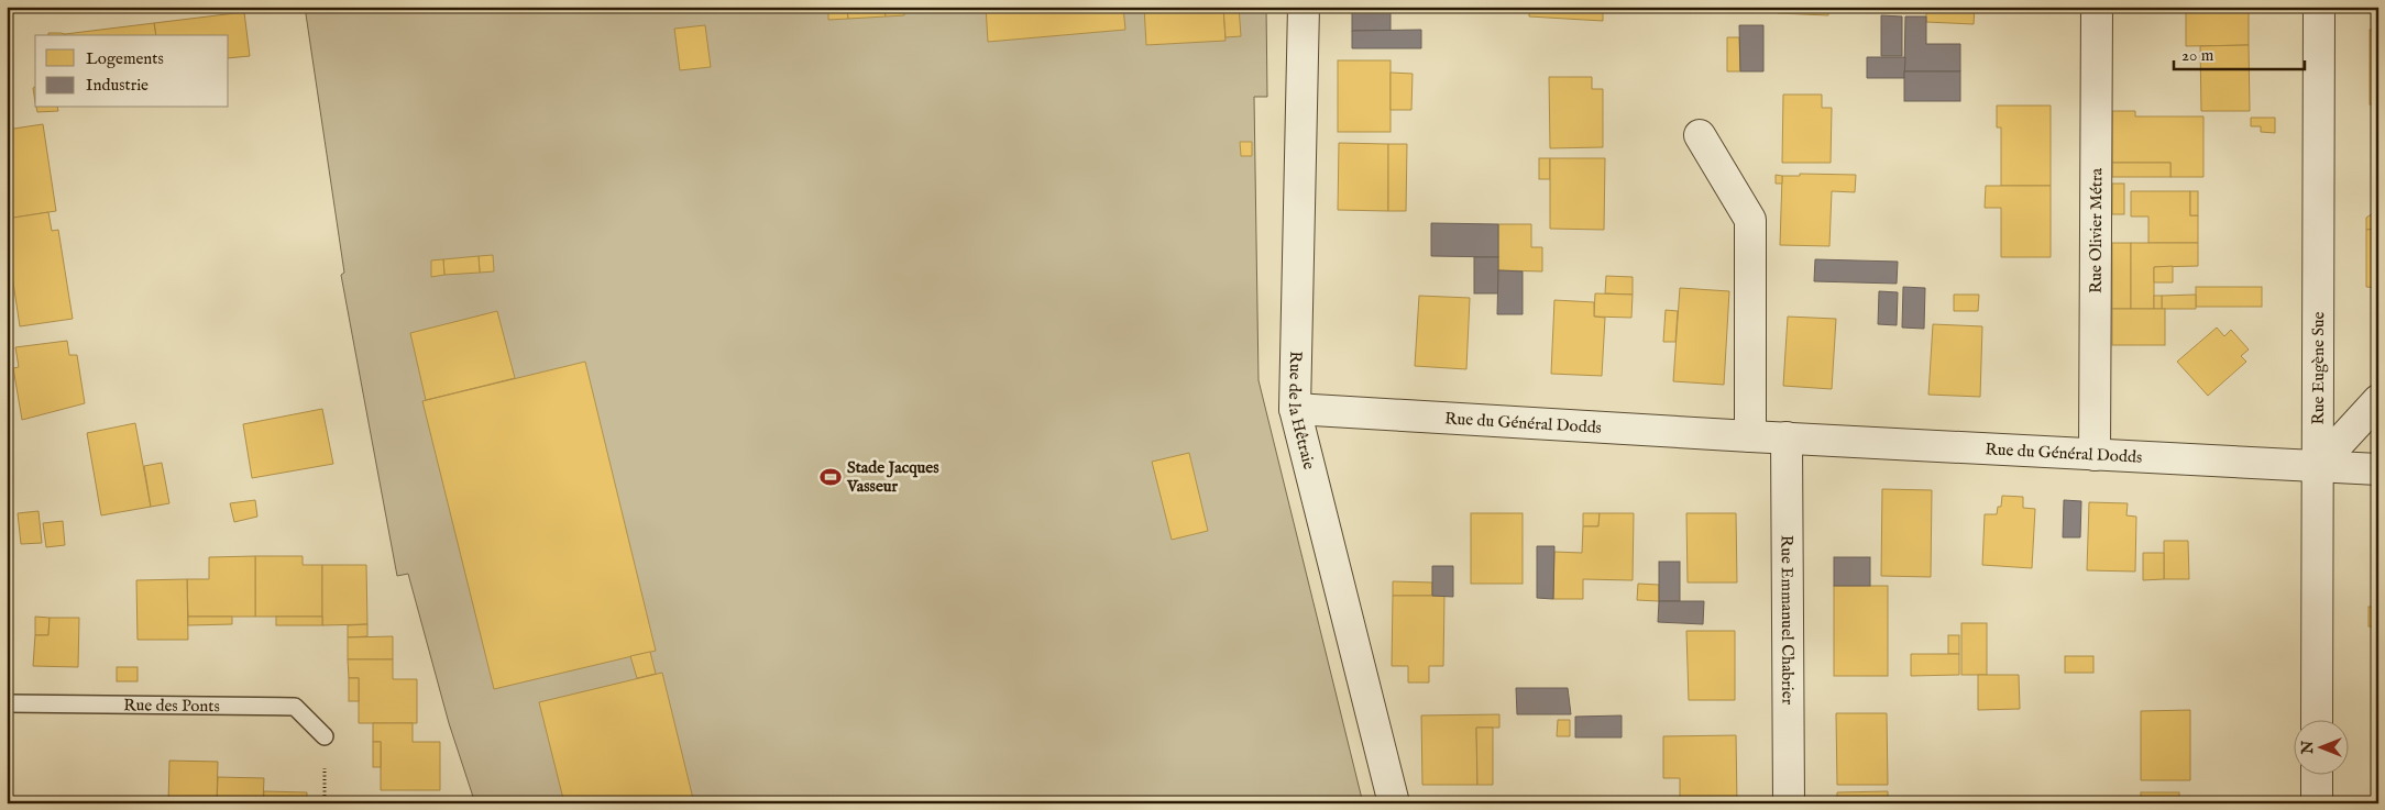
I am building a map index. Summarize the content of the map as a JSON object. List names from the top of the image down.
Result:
{
  "streets": {
    "street": [
      "Rue Olivier Métra",
      "Rue Eugène Sue",
      "Rue de la Hêtraie",
      "Rue du Général Dodds",
      "Rue Emmanuel Chabrier"
    ],
    "lane": ["Rue des Ponts"]
  },
  "crossings": [
    ["Rue Olivier Métra", "Rue du Général Dodds"],
    ["Rue Eugène Sue", "Rue du Général Dodds"],
    ["Rue de la Hêtraie", "Rue du Général Dodds"],
    ["Rue du Général Dodds", "Rue Emmanuel Chabrier"]
  ],
  "places": {
    "sports": ["Stade Jacques Vasseur"]
  },
  "legend": ["Logements", "Industrie"],
  "scale_bar": "20 m",
  "north": "left"
}
